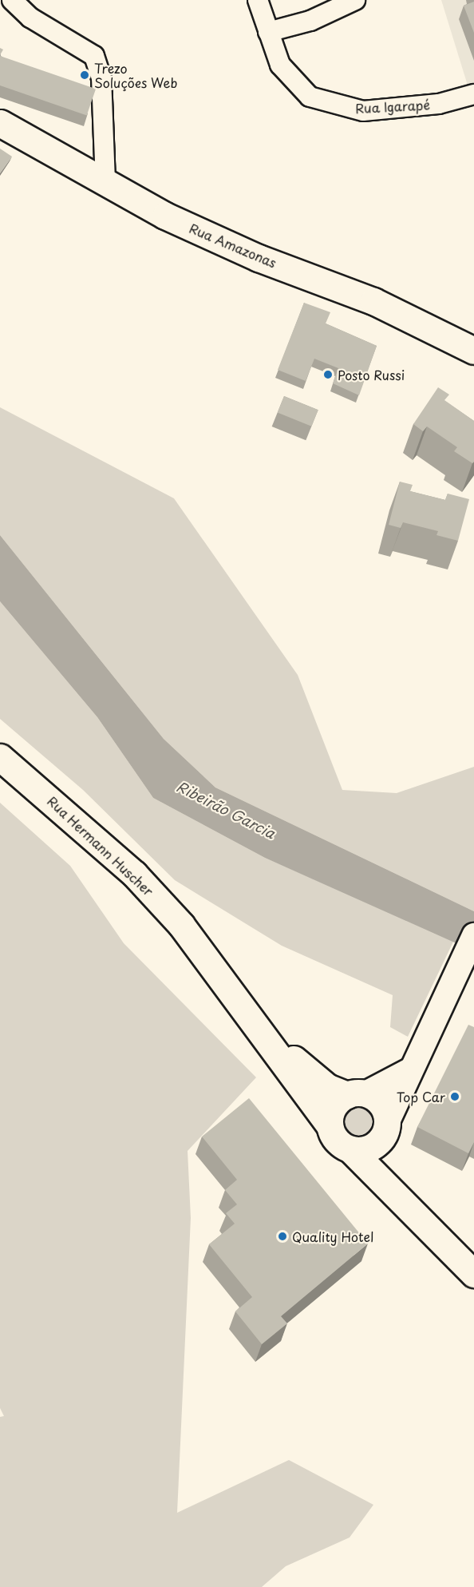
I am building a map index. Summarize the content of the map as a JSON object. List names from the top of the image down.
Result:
{
  "streets": {
    "main road": ["Rua Amazonas", "Rua Hermann Huscher"],
    "street": ["Rua Igarapé"]
  },
  "water": ["Ribeirão Garcia"],
  "places": [
    "Trezo Soluções Web",
    "Posto Russi",
    "Top Car",
    "Quality Hotel"
  ]
}
